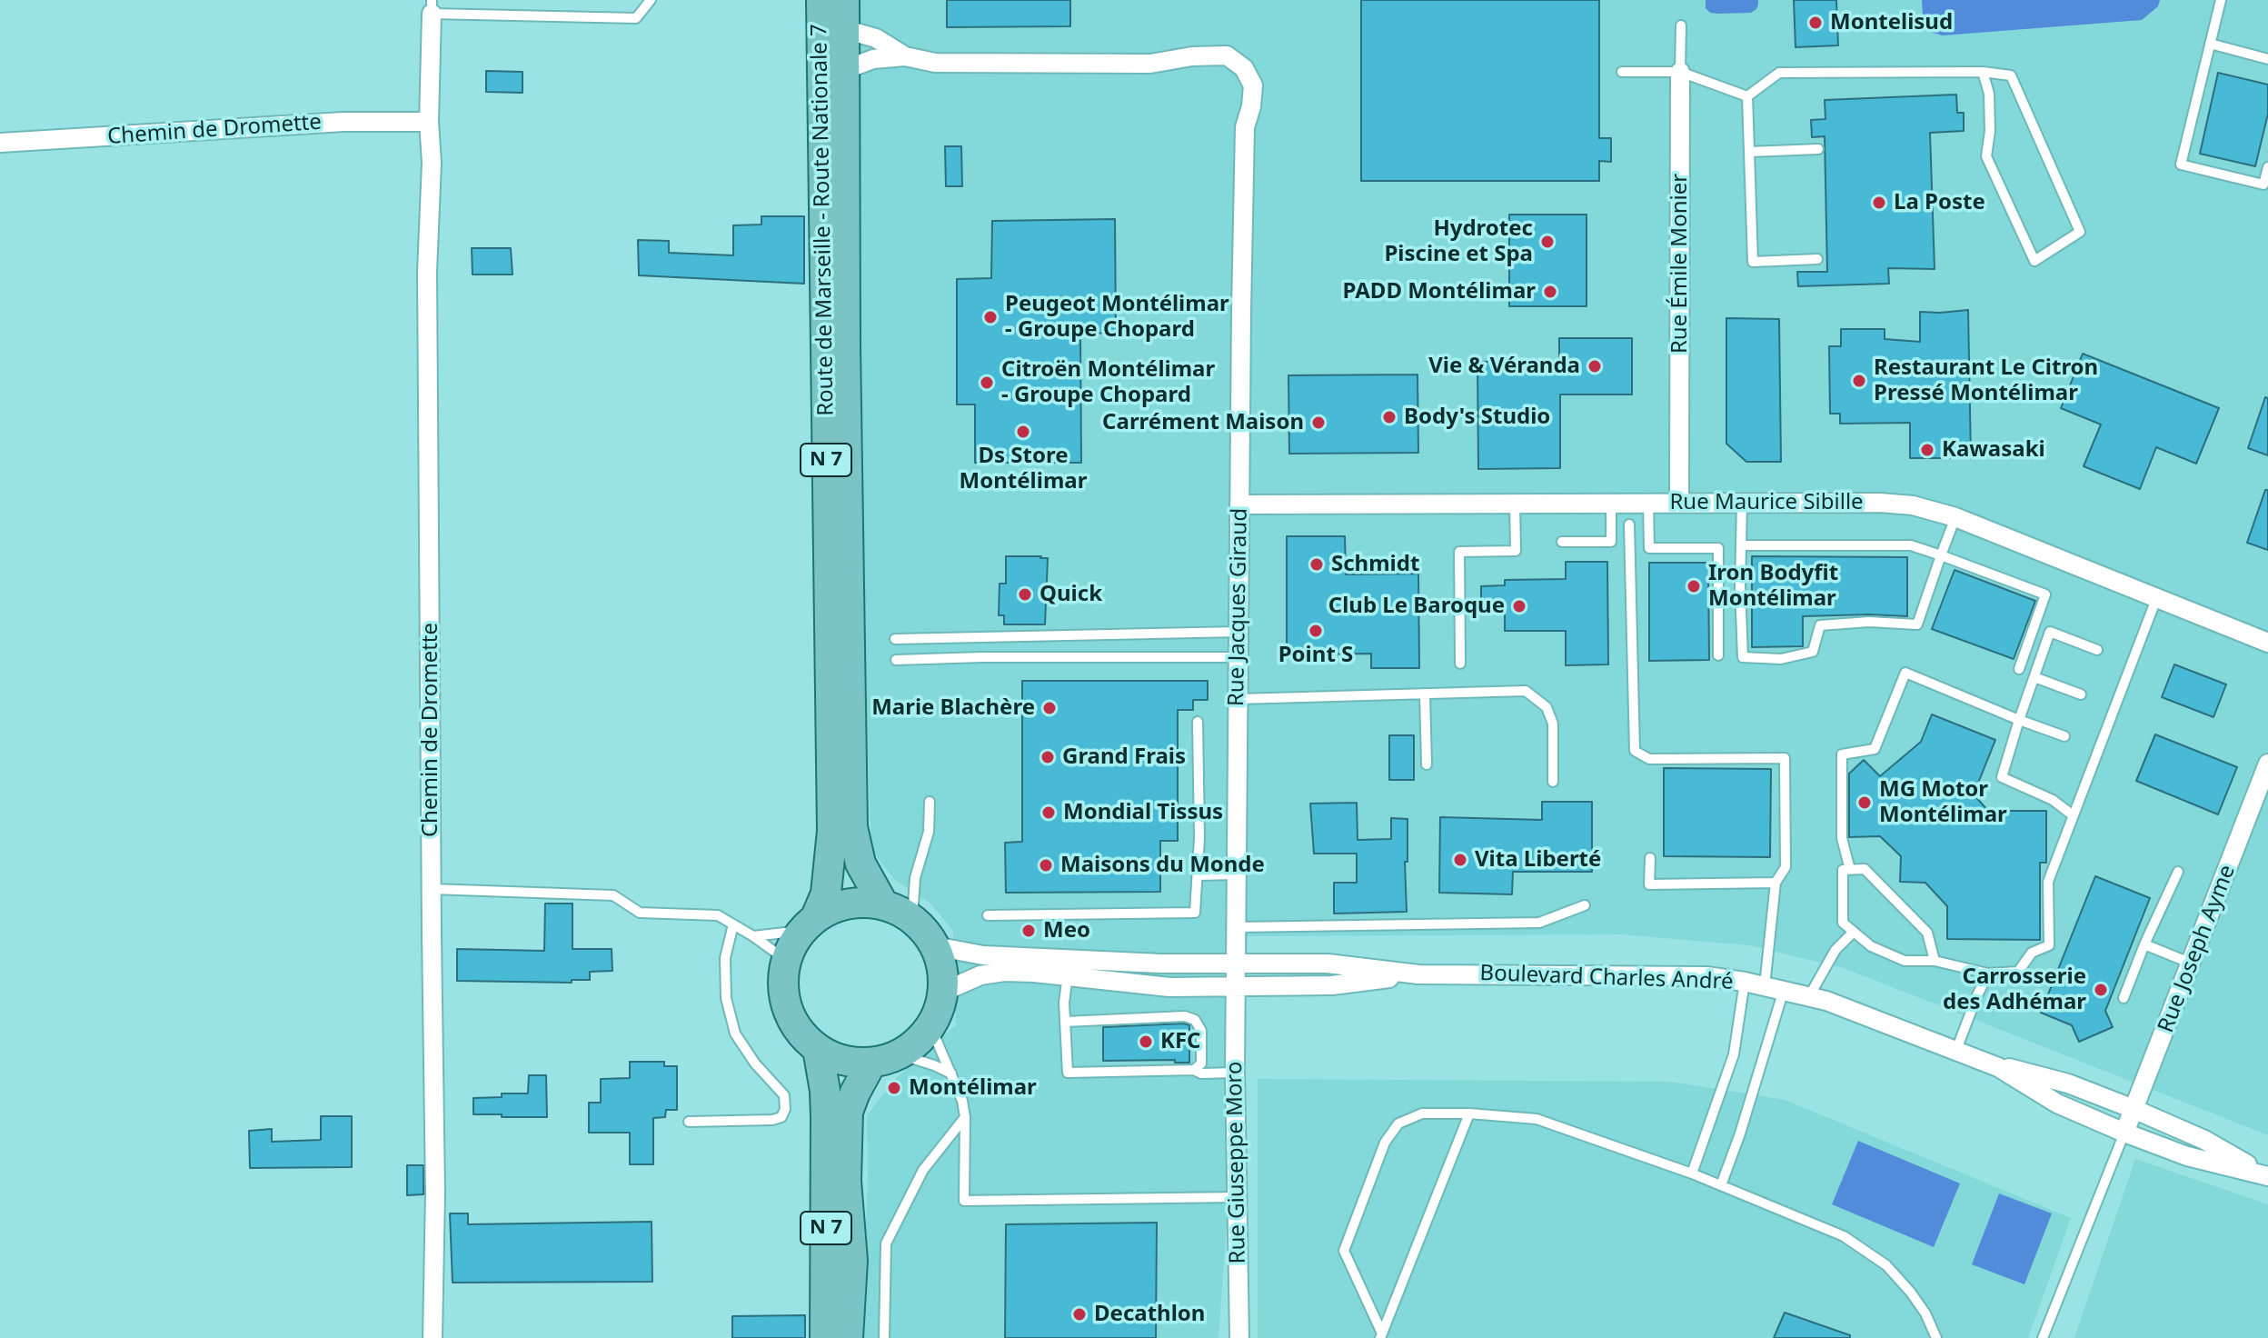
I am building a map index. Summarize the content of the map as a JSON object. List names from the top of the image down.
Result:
{
  "streets": {
    "main road": ["Route de Marseille - Route Nationale 7", "N 7"],
    "street": [
      "Chemin de Dromette",
      "Rue Émile Monier",
      "Rue Maurice Sibille",
      "Rue Jacques Giraud",
      "Rue Joseph Ayme",
      "Boulevard Charles André",
      "Rue Giuseppe Moro"
    ]
  },
  "crossings": [
    ["Route de Marseille - Route Nationale 7", "N 7"],
    ["Route de Marseille - Route Nationale 7", "Boulevard Charles André"],
    ["Rue Émile Monier", "Rue Maurice Sibille"],
    ["N 7", "Boulevard Charles André"],
    ["Rue Maurice Sibille", "Rue Jacques Giraud"],
    ["Rue Jacques Giraud", "Boulevard Charles André"],
    ["Rue Jacques Giraud", "Rue Giuseppe Moro"],
    ["Rue Joseph Ayme", "Boulevard Charles André"],
    ["Boulevard Charles André", "Rue Giuseppe Moro"]
  ],
  "places": [
    "Montelisud",
    "La Poste",
    "Hydrotec Piscine et Spa",
    "PADD Montélimar",
    "Peugeot Montélimar - Groupe Chopard",
    "Vie & Véranda",
    "Restaurant Le Citron Pressé Montélimar",
    "Citroën Montélimar - Groupe Chopard",
    "Body's Studio",
    "Carrément Maison",
    "Ds Store Montélimar",
    "Kawasaki",
    "Schmidt",
    "Iron Bodyfit Montélimar",
    "Quick",
    "Club Le Baroque",
    "Point S",
    "Marie Blachère",
    "Grand Frais",
    "MG Motor Montélimar",
    "Mondial Tissus",
    "Vita Liberté",
    "Maisons du Monde",
    "Meo",
    "Carrosserie des Adhémar",
    "KFC",
    "Montélimar",
    "Decathlon"
  ]
}
